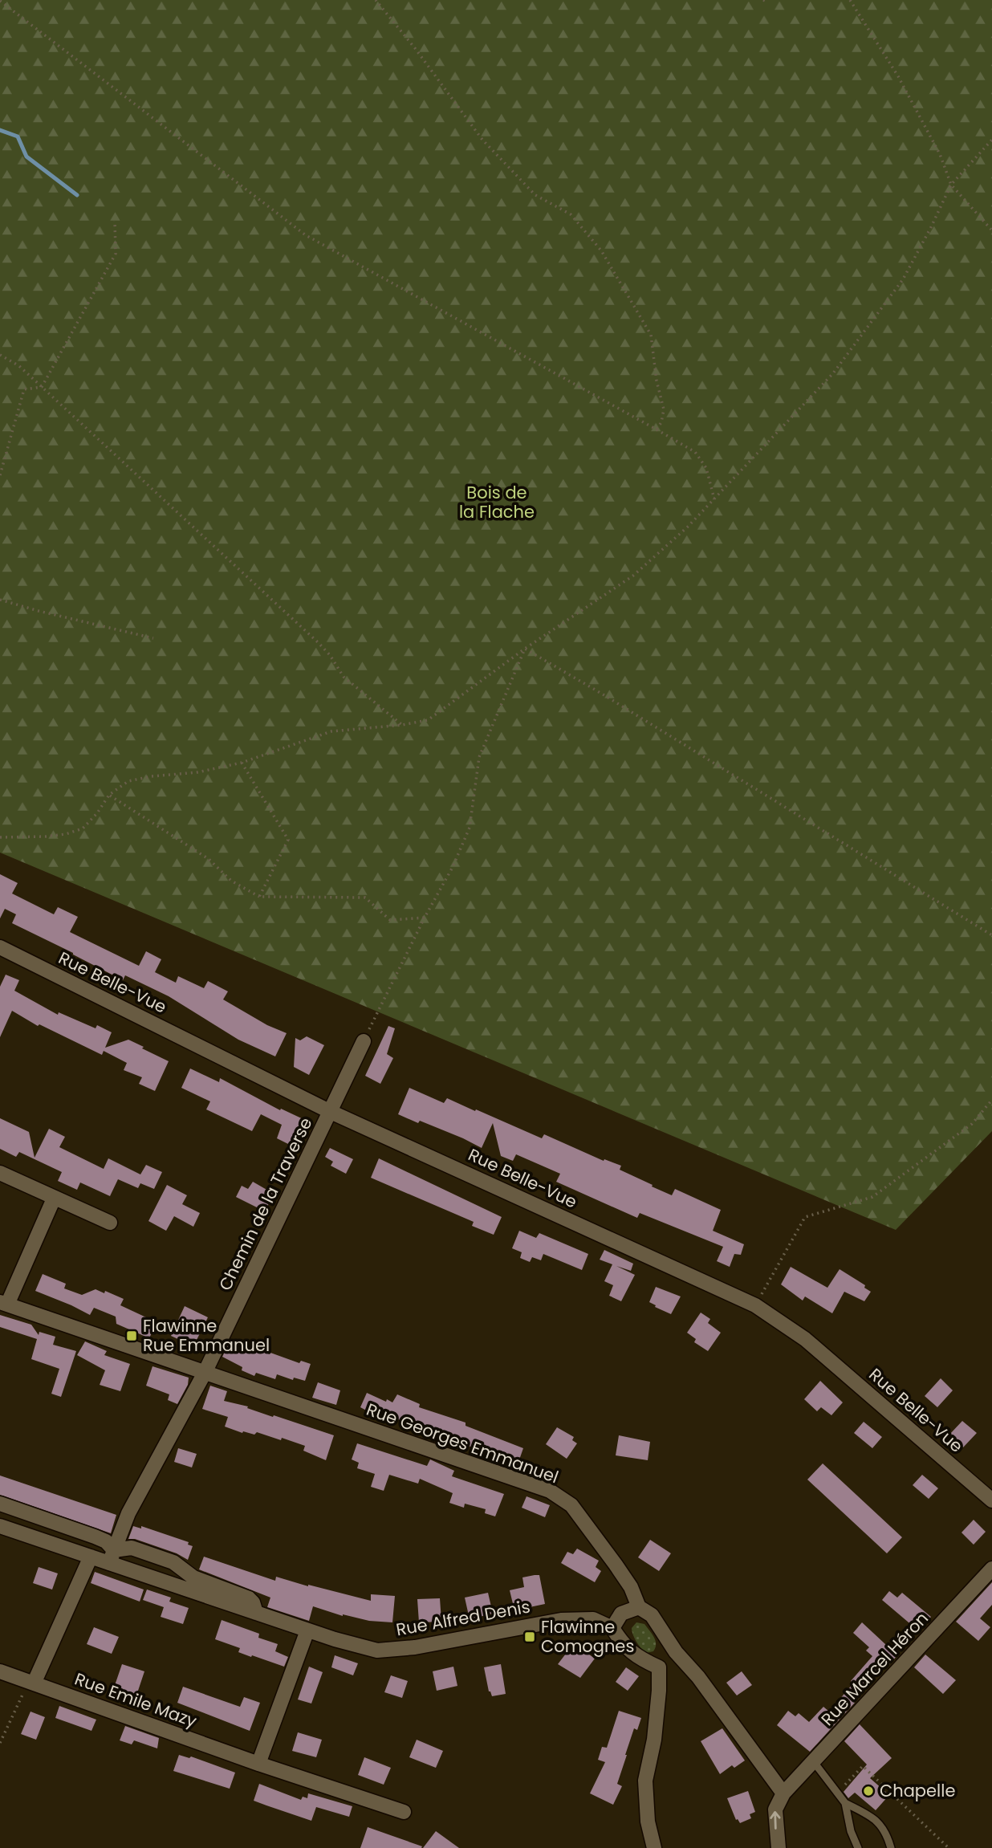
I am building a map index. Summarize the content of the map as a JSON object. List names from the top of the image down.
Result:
{
  "streets": {
    "street": [
      "Rue Belle-Vue",
      "Chemin de la Traverse",
      "Rue Georges Emmanuel",
      "Rue Alfred Denis",
      "Rue Marcel Héron",
      "Rue Emile Mazy"
    ]
  },
  "crossings": [
    ["Rue Belle-Vue", "Chemin de la Traverse"],
    ["Chemin de la Traverse", "Rue Georges Emmanuel"],
    ["Chemin de la Traverse", "Rue Alfred Denis"],
    ["Rue Georges Emmanuel", "Rue Marcel Héron"]
  ],
  "parks": ["Bois de la Flache"],
  "places": {
    "transit": ["Flawinne Rue Emmanuel", "Flawinne Comognes"],
    "other": ["Chapelle"]
  }
}
